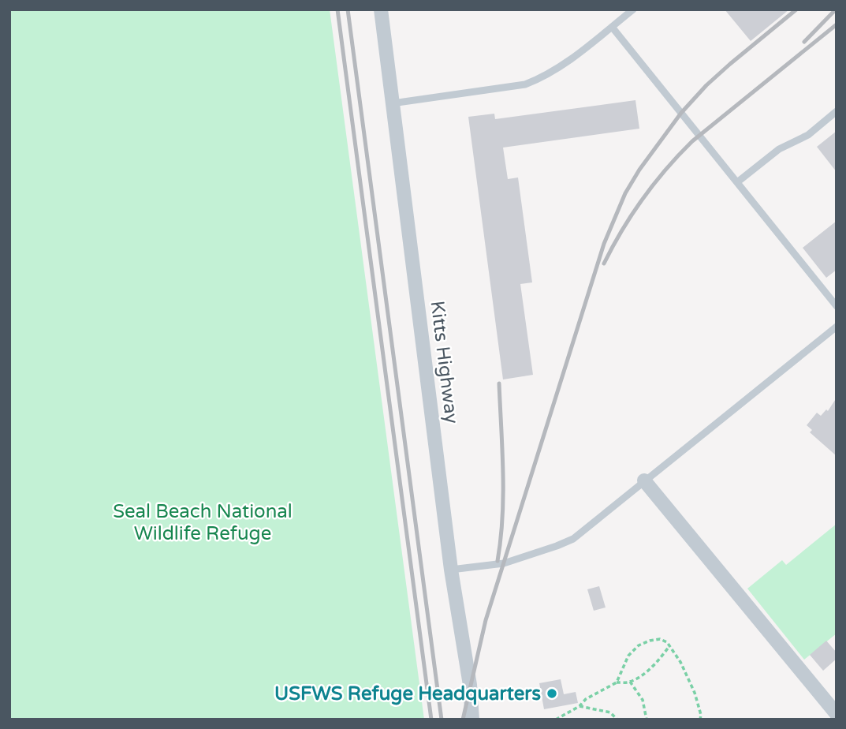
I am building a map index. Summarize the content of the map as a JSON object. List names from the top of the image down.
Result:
{
  "streets": {
    "street": ["Kitts Highway"]
  },
  "parks": ["Seal Beach National Wildlife Refuge"],
  "places": ["USFWS Refuge Headquarters"]
}
